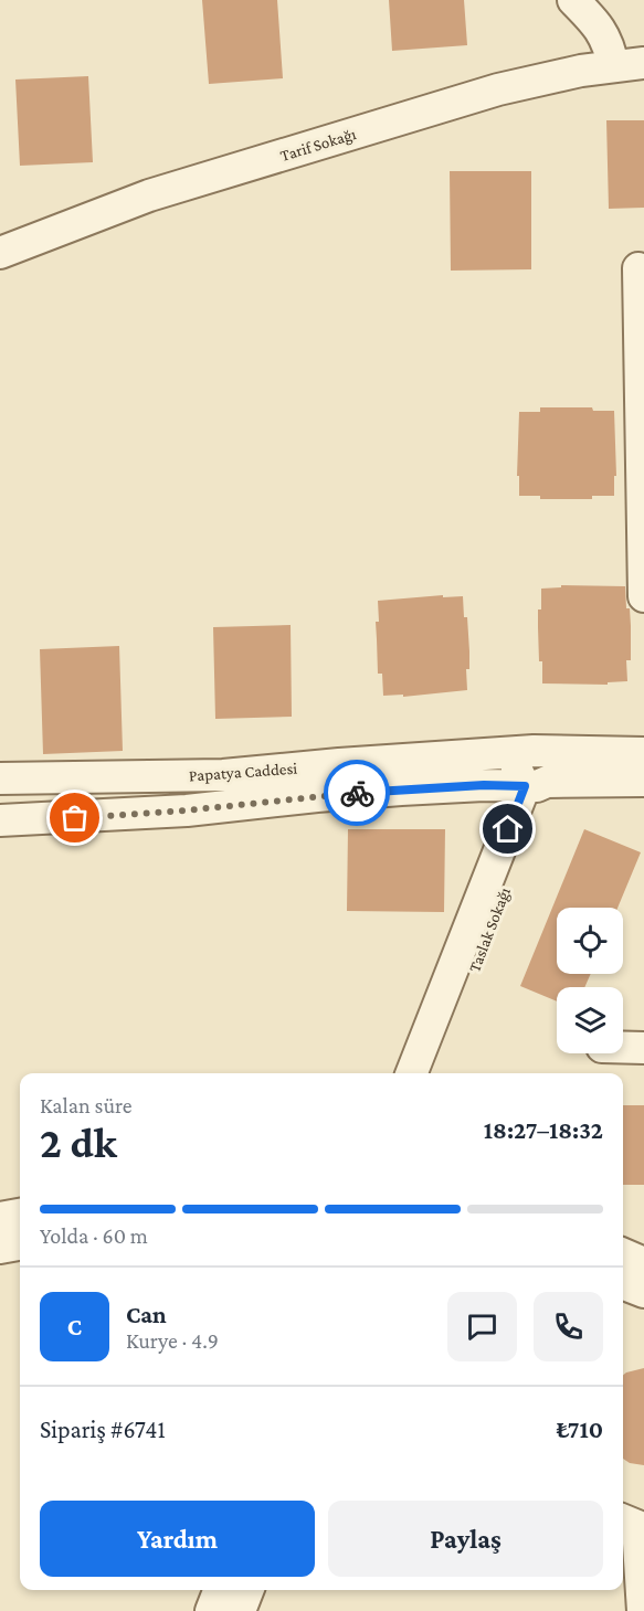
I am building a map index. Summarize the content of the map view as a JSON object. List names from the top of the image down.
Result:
{
  "streets": {
    "street": ["Tarif Sokağı", "Papatya Caddesi", "Taslak Sokağı"]
  },
  "crossings": [
    ["Papatya Caddesi", "Taslak Sokağı"]
  ],
  "page": {
    "heading": ["2 dk", "Kalan süre", "18:27–18:32"],
    "panel": [
      "Can",
      "Kurye · 4.9",
      "Sipariş #6741",
      "₺710"
    ],
    "bar": "Yolda · 60 m",
    "round": "C",
    "buttons": ["Yardım", "Paylaş"]
  }
}
